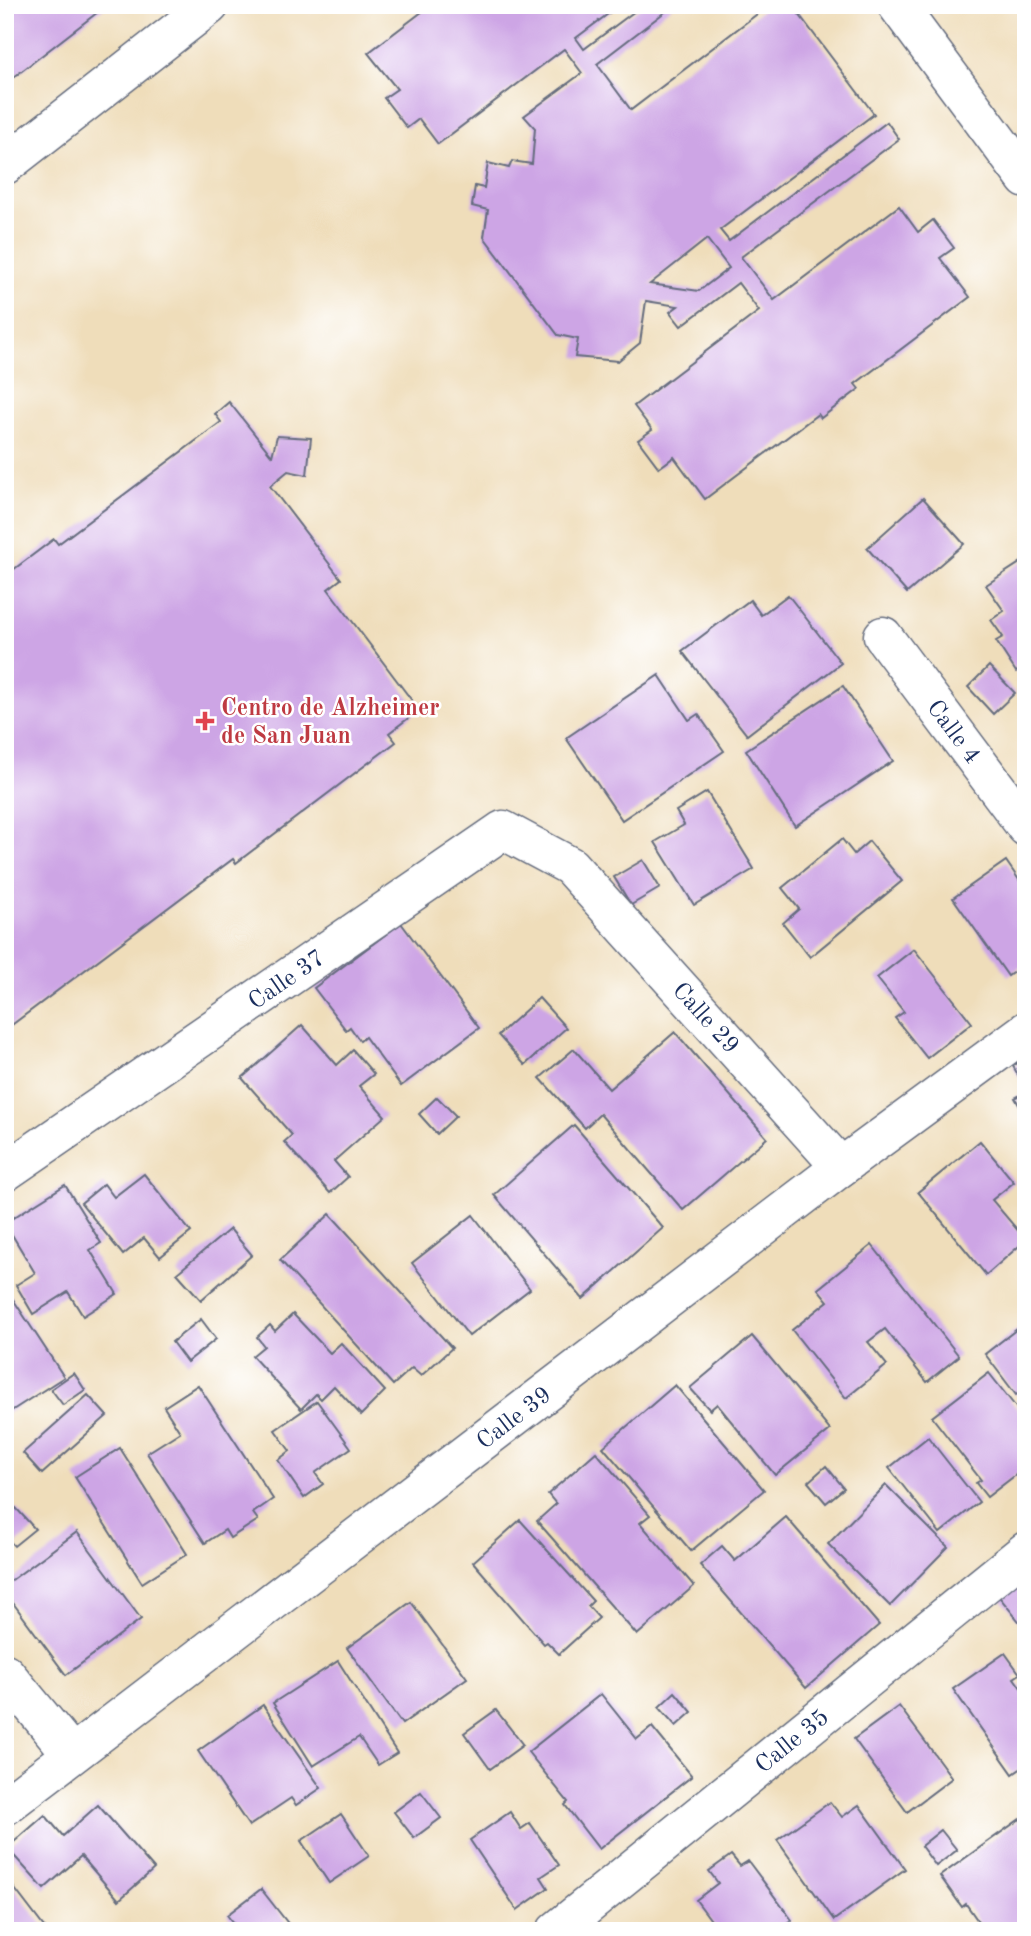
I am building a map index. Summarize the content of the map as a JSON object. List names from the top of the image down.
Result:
{
  "streets": {
    "street": [
      "Calle 4",
      "Calle 37",
      "Calle 29",
      "Calle 39",
      "Calle 35"
    ]
  },
  "crossings": [
    ["Calle 37", "Calle 29"],
    ["Calle 29", "Calle 39"]
  ],
  "places": {
    "health": ["Centro de Alzheimer de San Juan"]
  }
}
